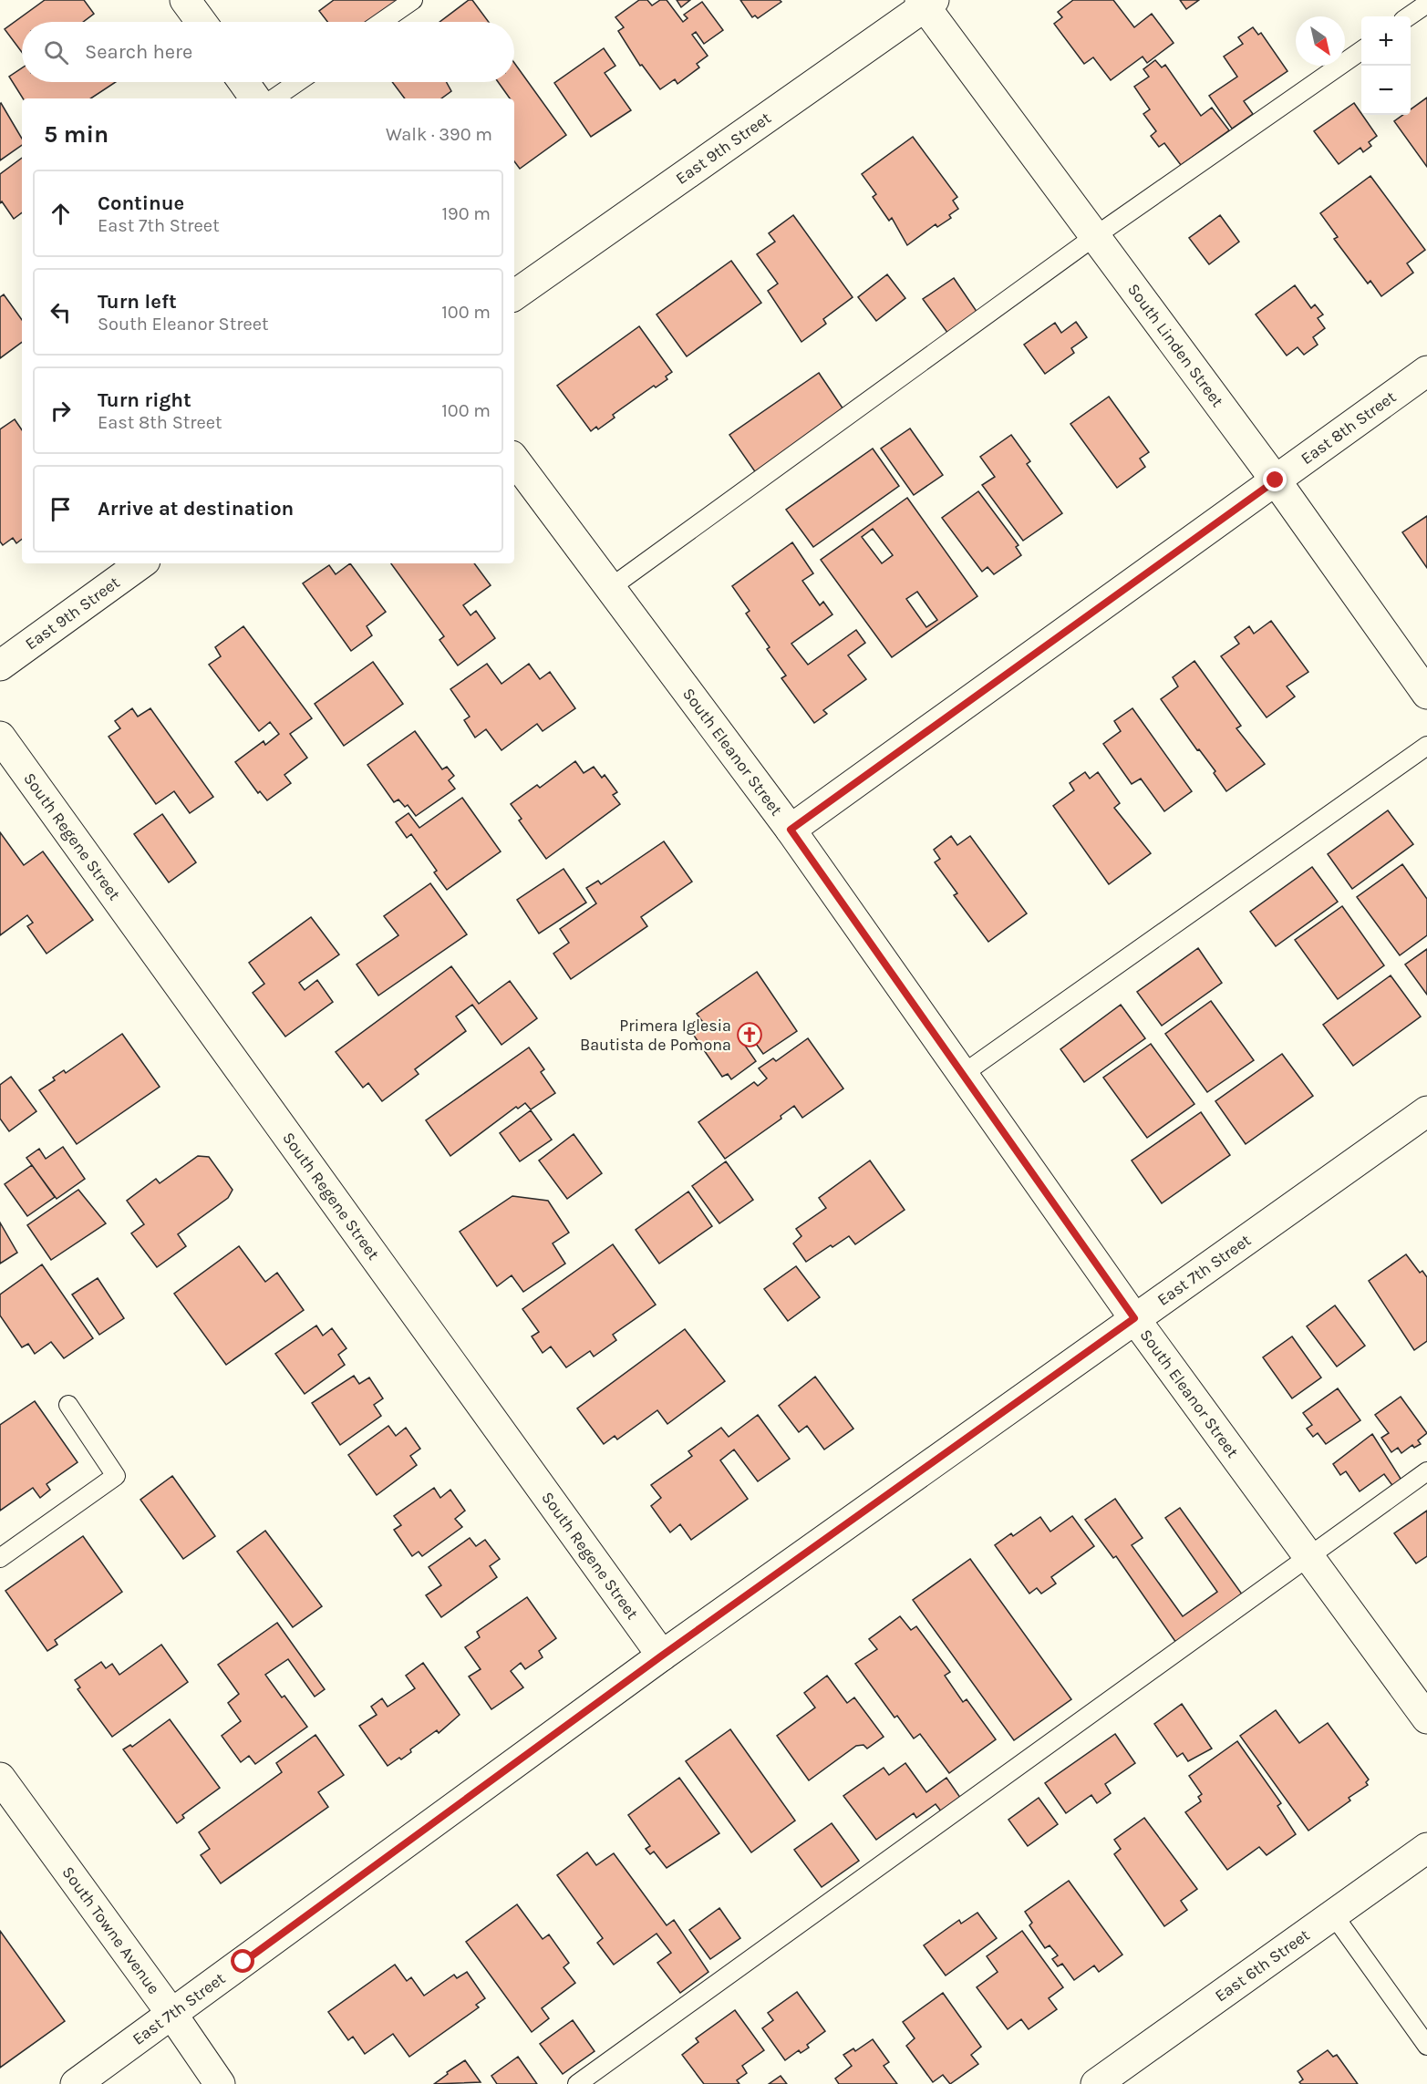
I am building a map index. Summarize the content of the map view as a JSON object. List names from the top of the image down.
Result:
{
  "streets": {
    "street": [
      "East 9th Street",
      "South Linden Street",
      "East 8th Street",
      "South Eleanor Street",
      "South Regene Street",
      "East 7th Street",
      "South Towne Avenue",
      "East 6th Street"
    ]
  },
  "crossings": [
    ["East 9th Street", "South Linden Street"],
    ["South Linden Street", "East 8th Street"],
    ["East 8th Street", "South Eleanor Street"],
    ["South Eleanor Street", "East 7th Street"],
    ["South Regene Street", "East 7th Street"],
    ["East 7th Street", "South Towne Avenue"]
  ],
  "places": {
    "church": ["Primera Iglesia Bautista de Pomona"]
  },
  "north": "bottom right",
  "page": {
    "map_buttons": ["+", "−"],
    "search": "Search here",
    "heading": ["5 min", "Walk · 390 m"],
    "list": [
      ["Continue", "East 7th Street", "190 m"],
      ["Turn left", "South Eleanor Street", "100 m"],
      ["Turn right", "East 8th Street", "100 m"],
      "Arrive at destination"
    ]
  }
}
